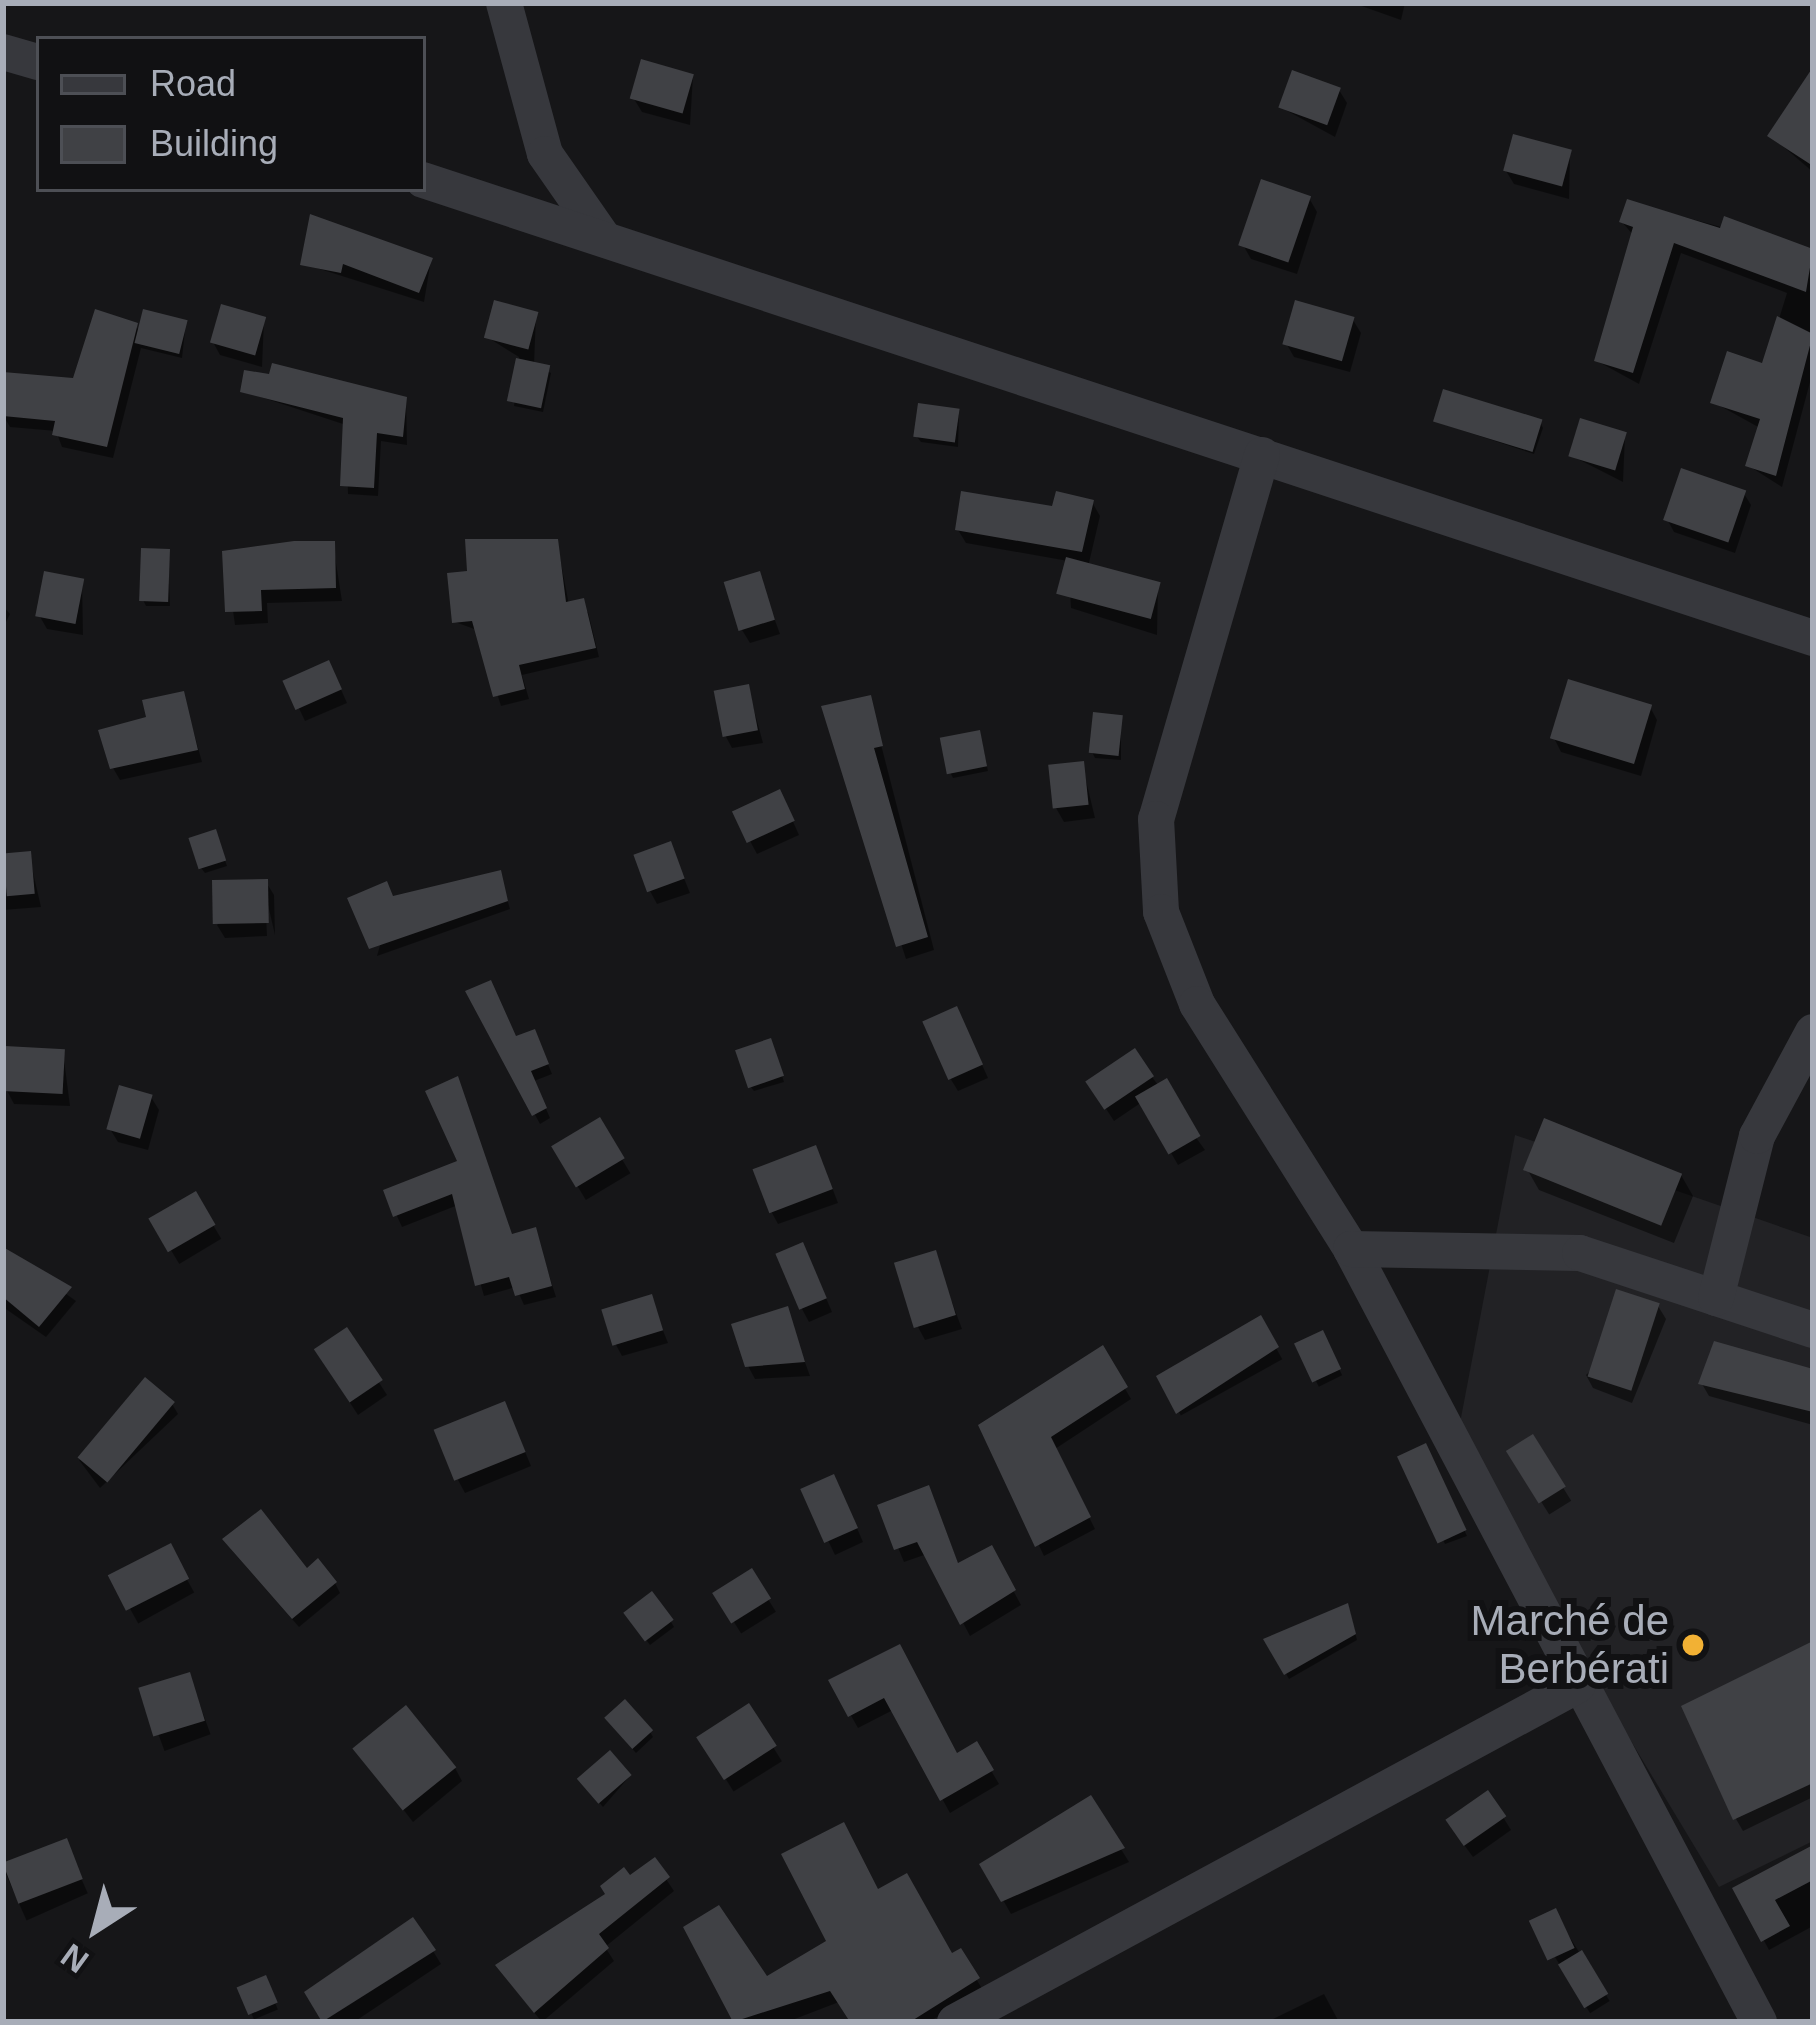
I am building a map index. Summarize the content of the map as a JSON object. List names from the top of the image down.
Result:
{
  "places": ["Marché de Berbérati"],
  "legend": ["Road", "Building"],
  "north": "bottom left"
}
